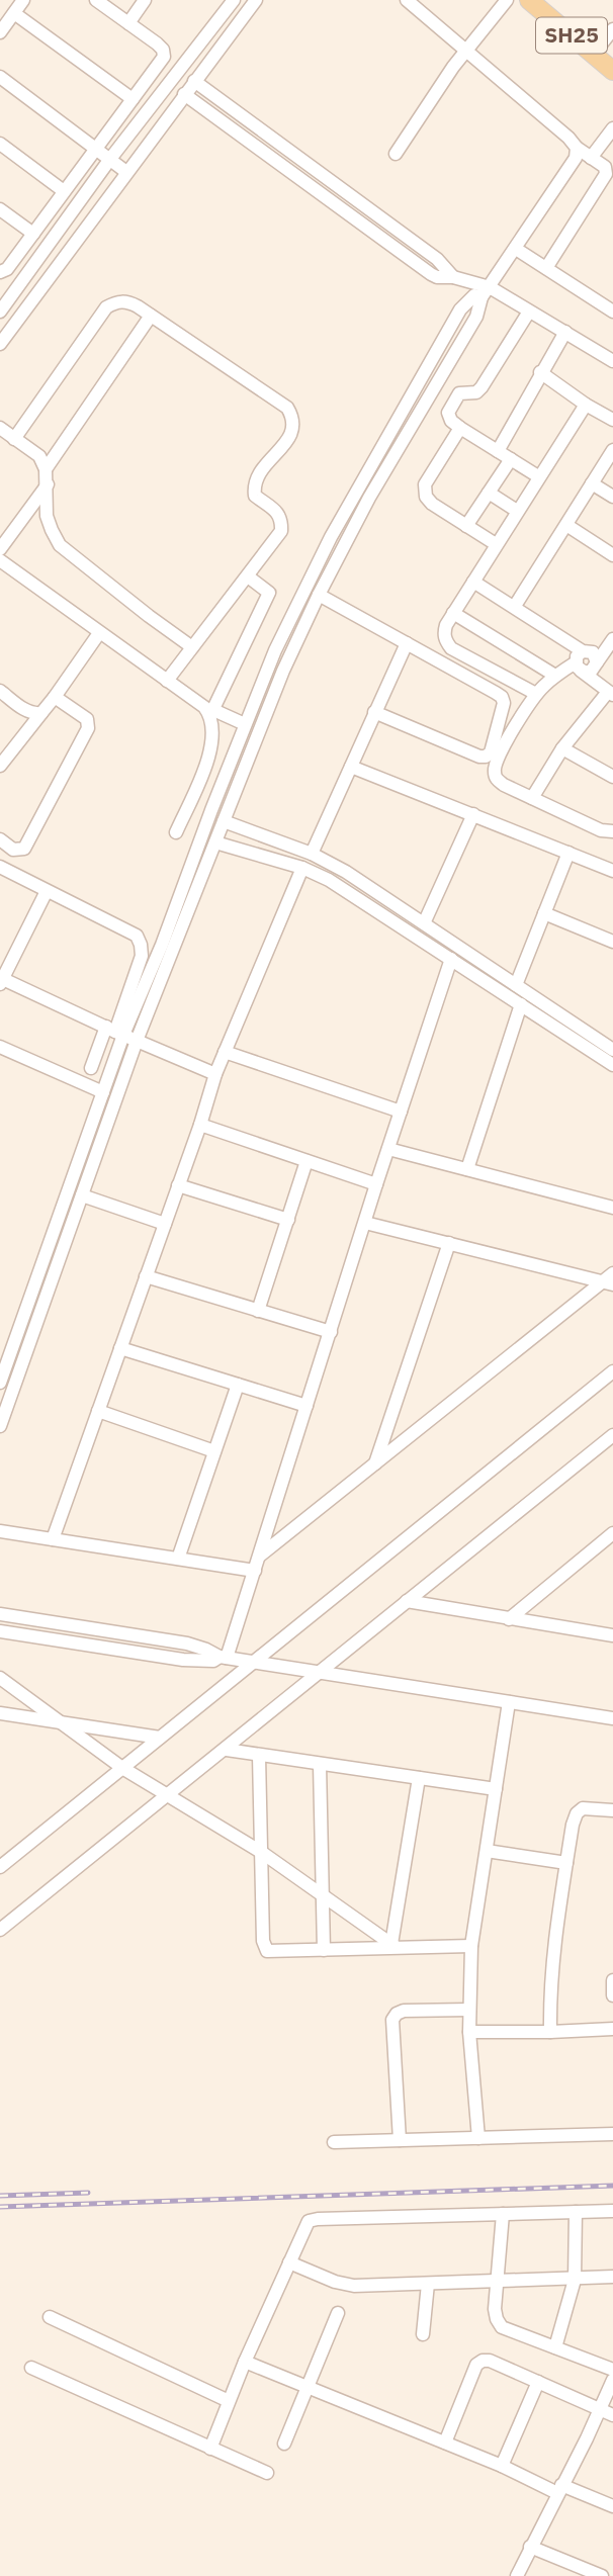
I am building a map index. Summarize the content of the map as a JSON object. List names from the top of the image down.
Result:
{
  "streets": {
    "main road": ["SH25"]
  }
}
